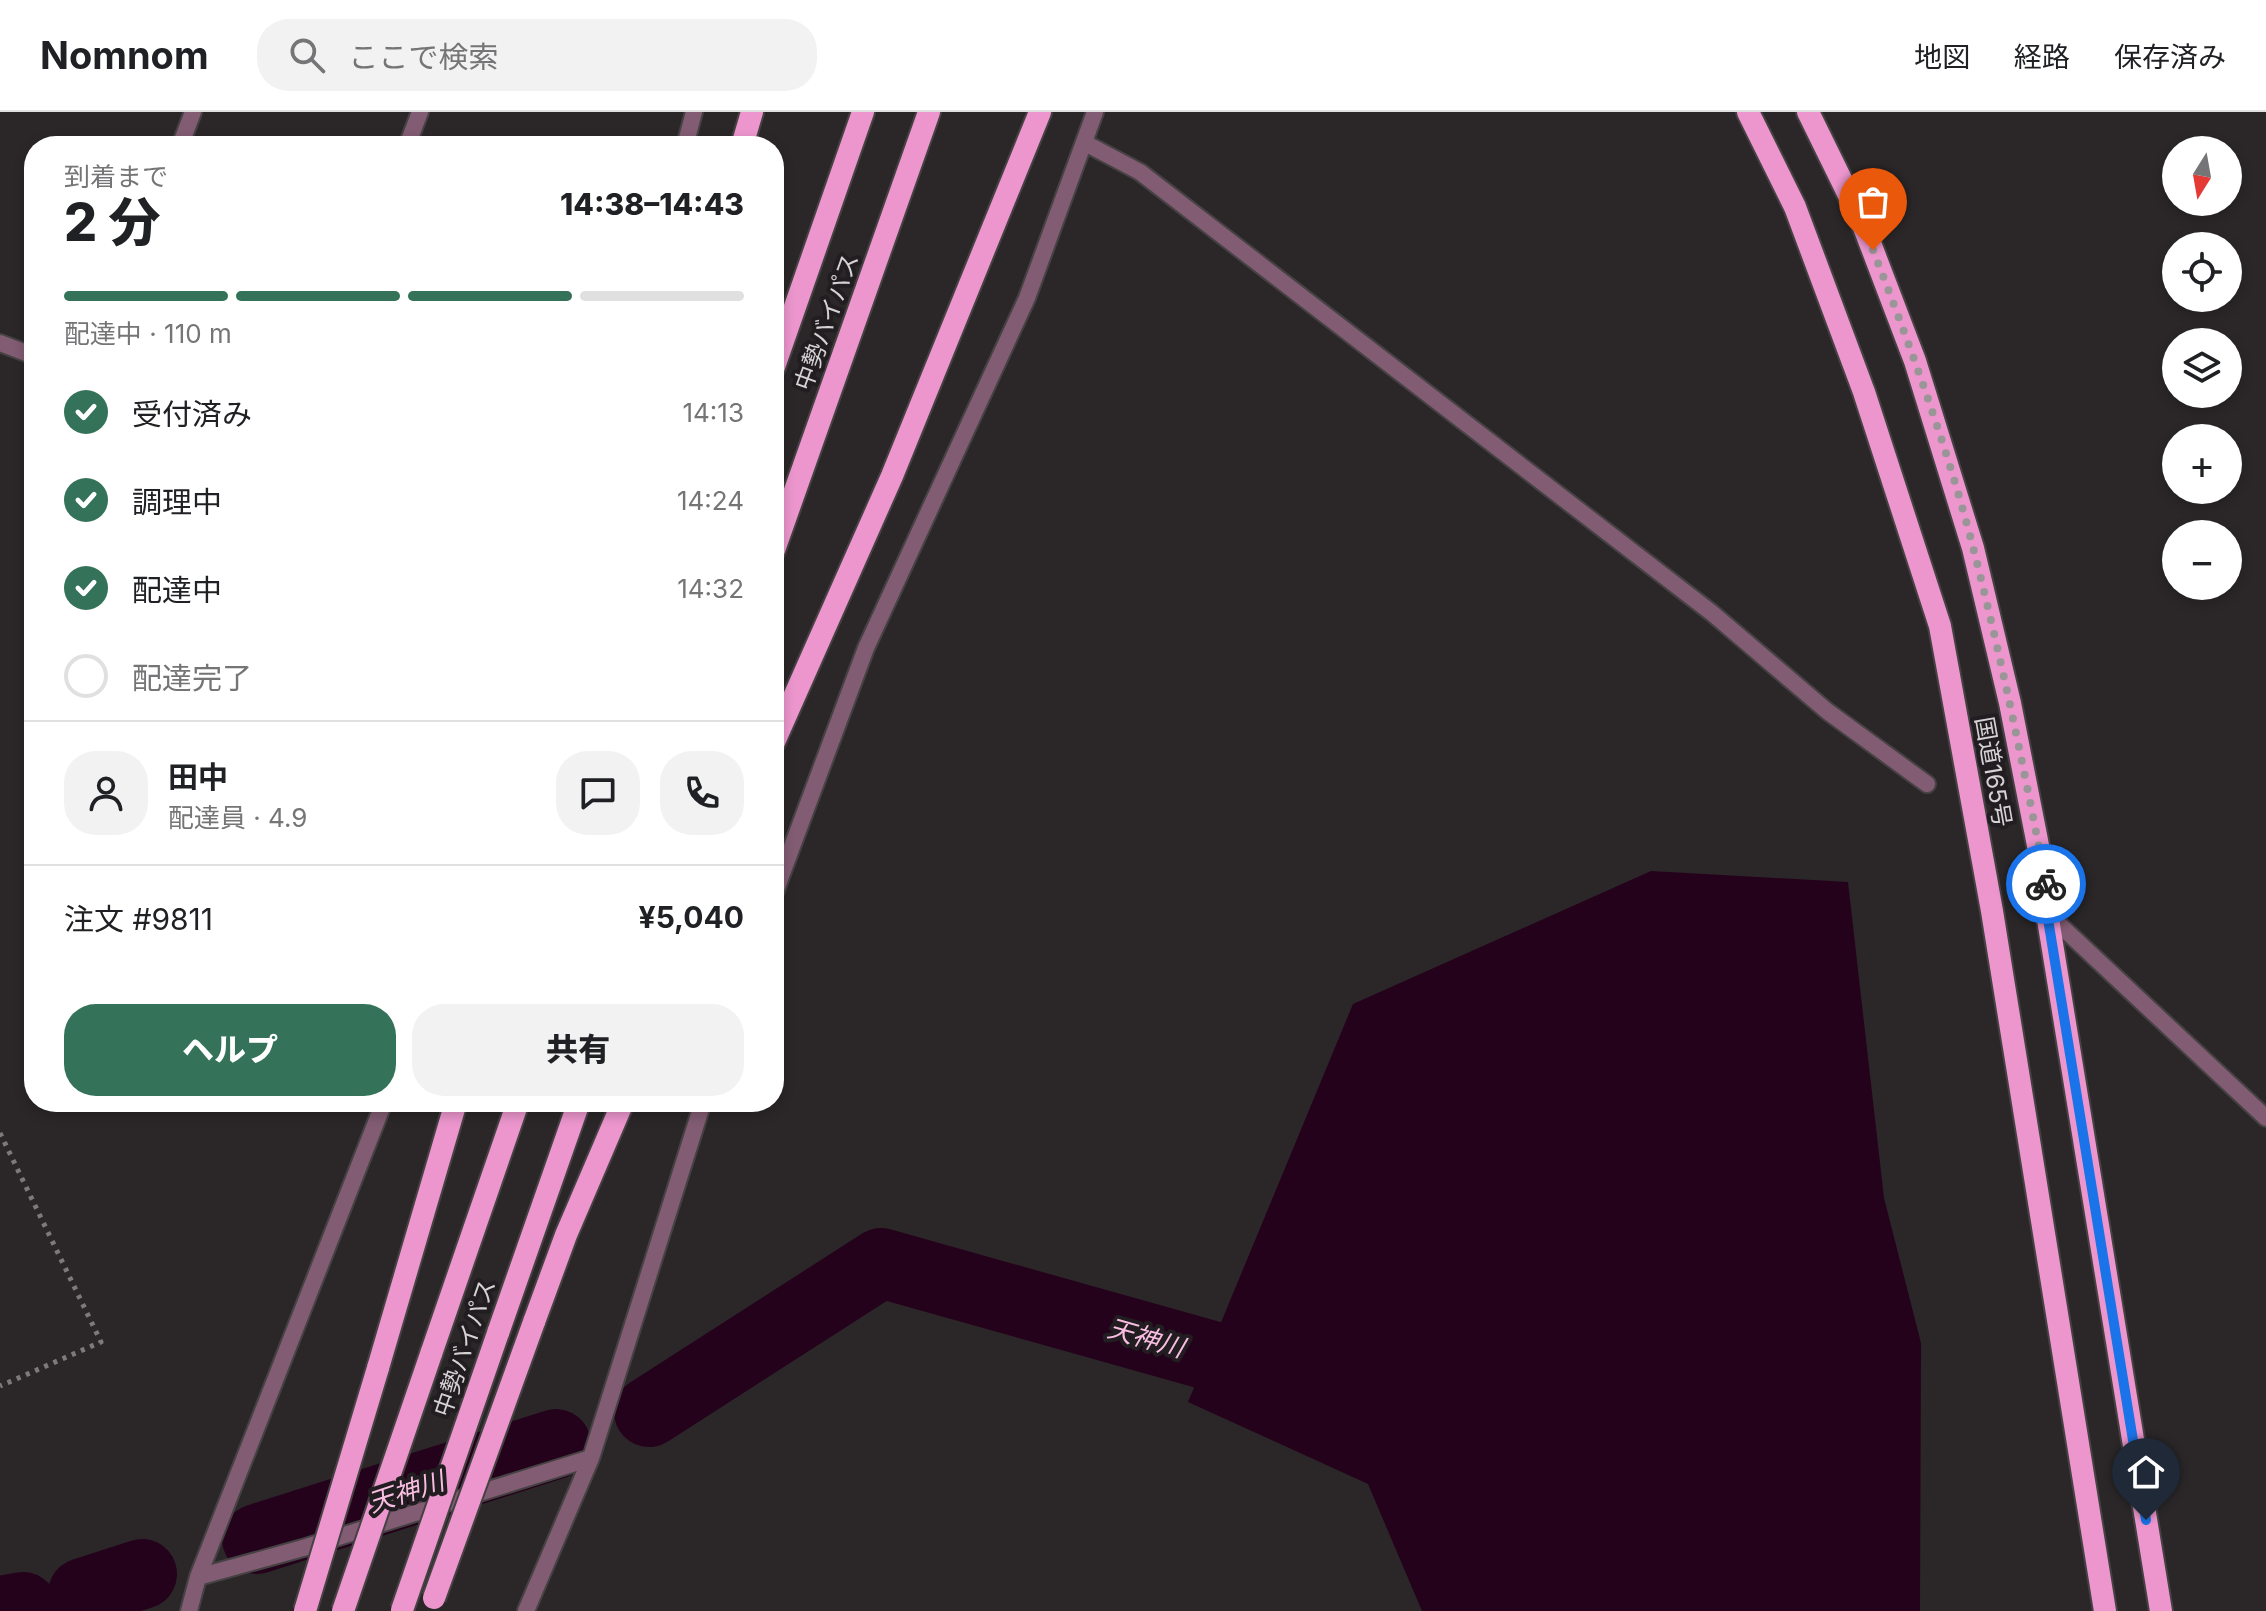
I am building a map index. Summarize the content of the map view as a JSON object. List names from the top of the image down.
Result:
{
  "streets": {
    "highway": ["中勢バイパス", "国道165号"]
  },
  "water": ["天神川"],
  "north": "bottom",
  "page": {
    "header": "Nomnom",
    "search": "ここで検索",
    "nav": ["地図", "経路", "保存済み"],
    "map_buttons": ["+", "−"],
    "heading": ["2 分", "到着まで", "14:38–14:43"],
    "panel": [
      "田中",
      "配達員 · 4.9",
      "注文 #9811",
      "¥5,040"
    ],
    "bar": "配達中 · 110 m",
    "list": [
      ["受付済み", "14:13"],
      ["調理中", "14:24"],
      ["配達中", "14:32"],
      "配達完了"
    ],
    "buttons": ["ヘルプ", "共有"]
  }
}
